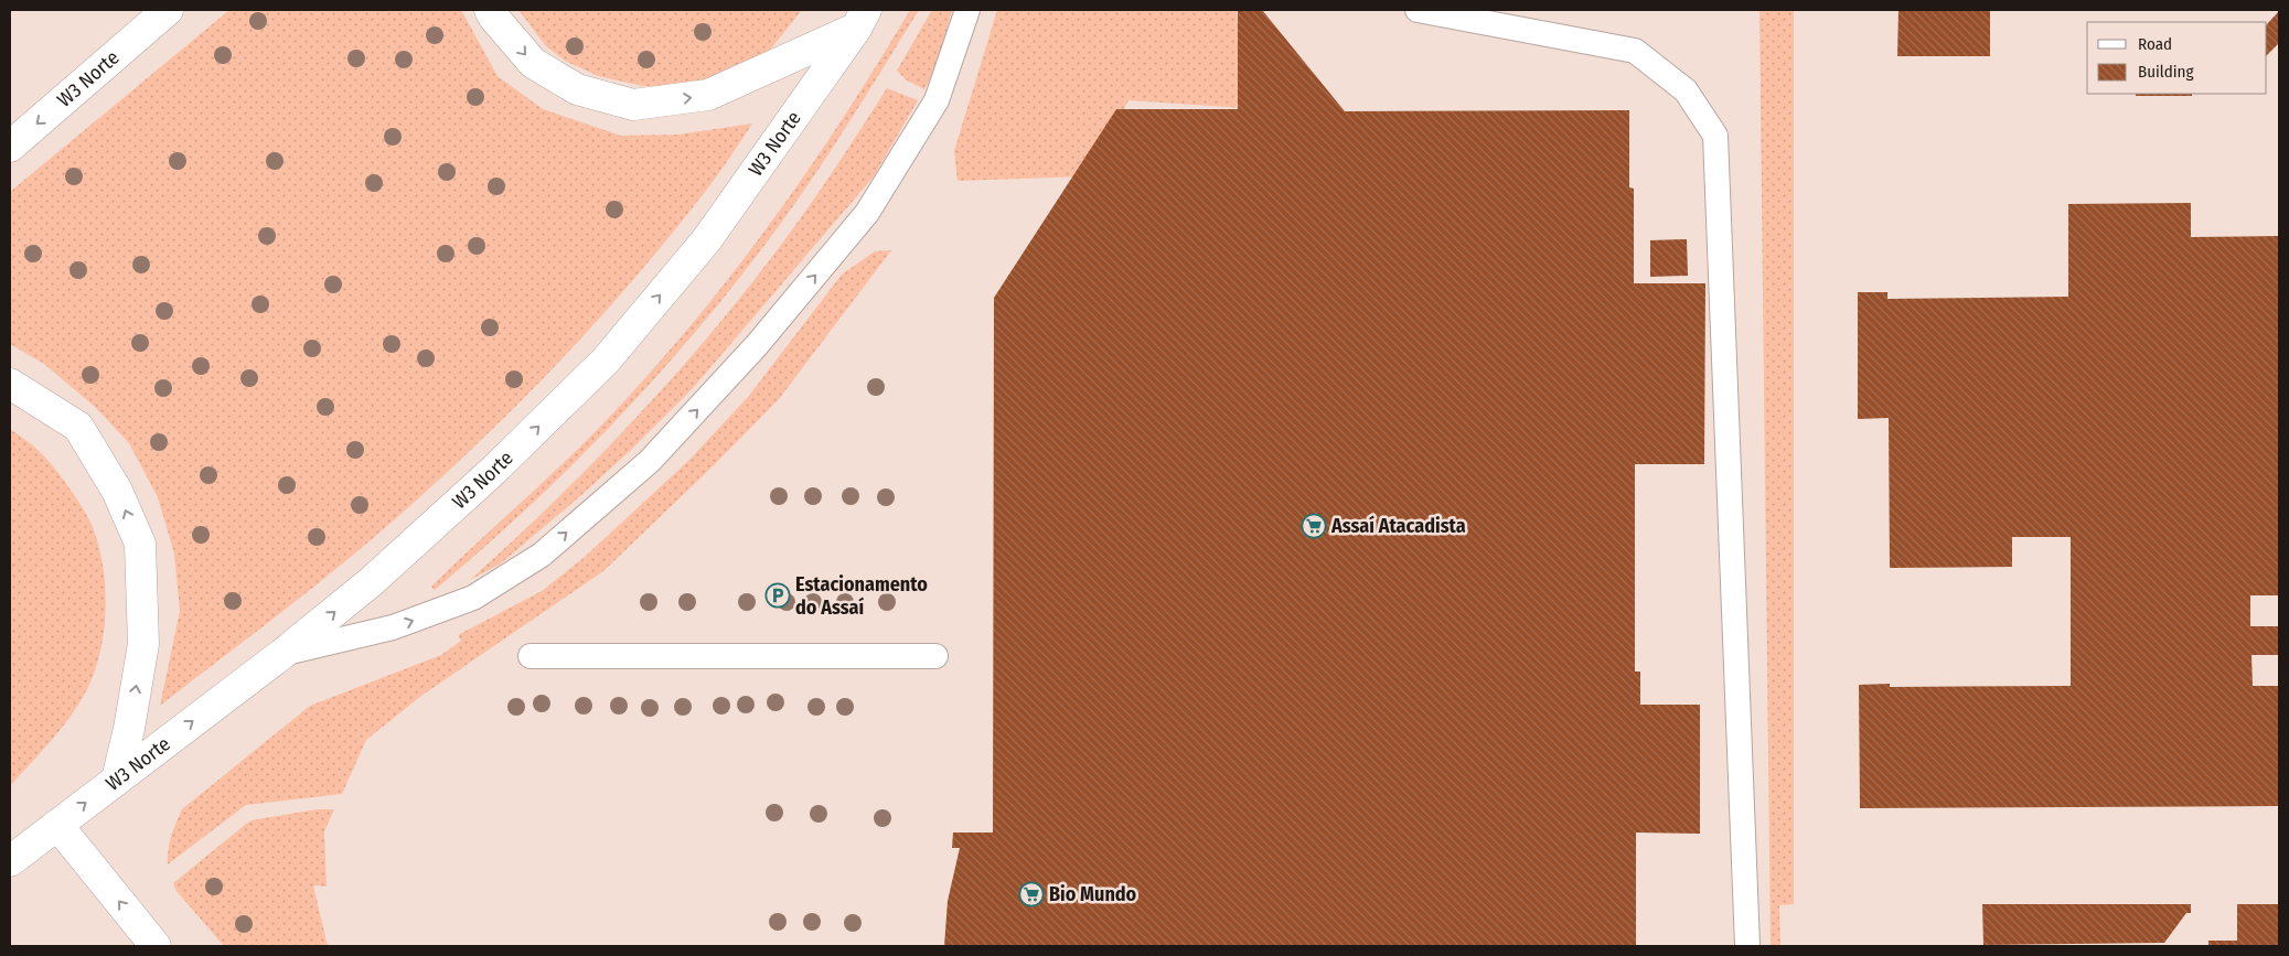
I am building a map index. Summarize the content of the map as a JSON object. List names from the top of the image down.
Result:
{
  "streets": {
    "main road": ["W3 Norte"]
  },
  "places": {
    "supermarket": ["Assaí Atacadista", "Bio Mundo"],
    "parking": ["Estacionamento do Assaí"]
  },
  "legend": ["Road", "Building"]
}
